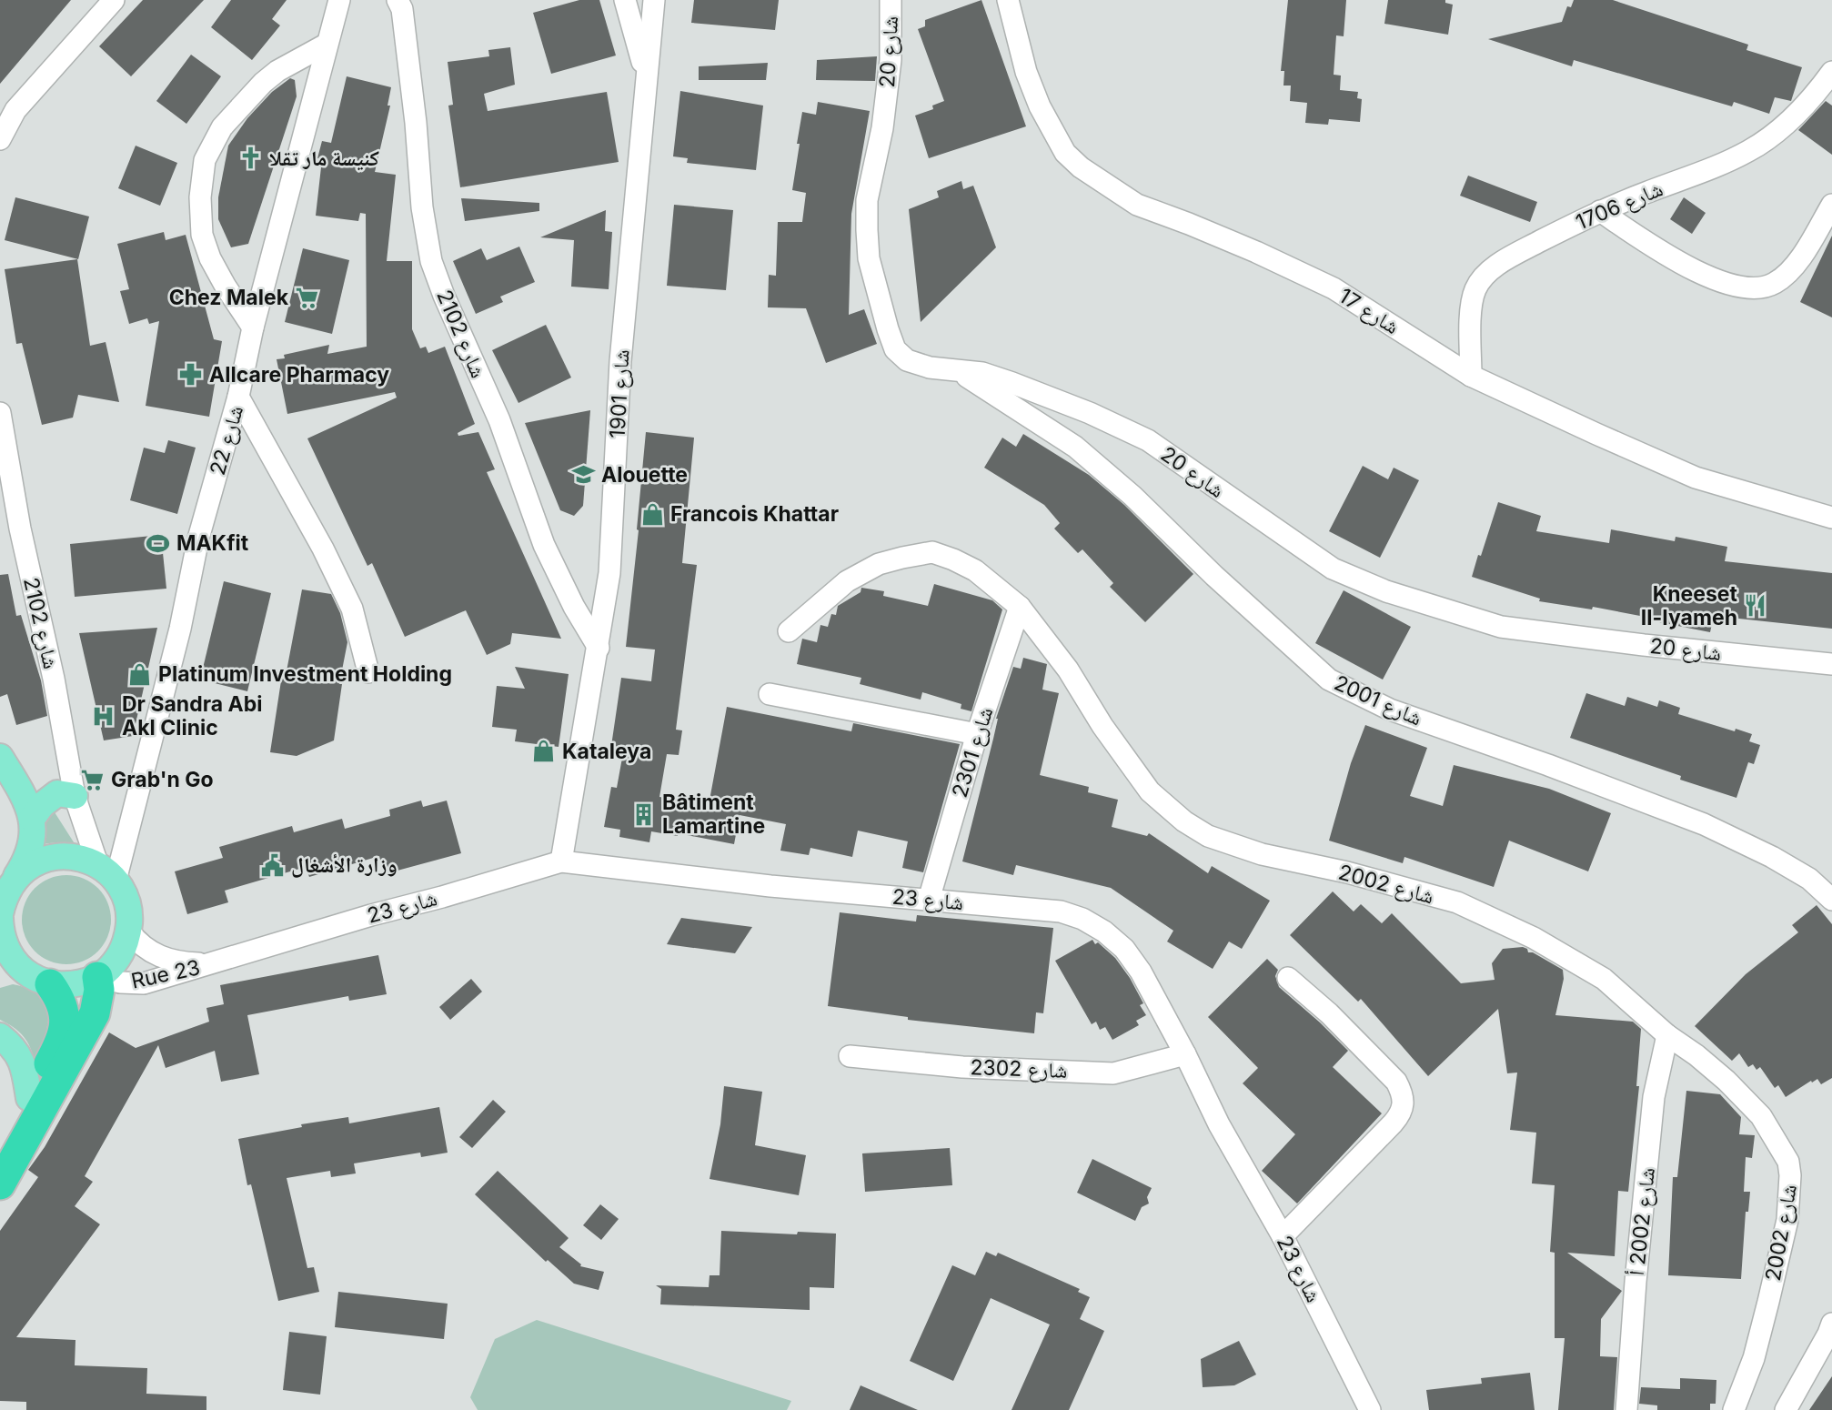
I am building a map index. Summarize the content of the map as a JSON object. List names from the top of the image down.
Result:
{
  "streets": {
    "street": [
      "شارع 20",
      "شارع 1706",
      "شارع 17",
      "شارع 2102",
      "شارع 1901",
      "شارع 22",
      "شارع 2001",
      "شارع 2301",
      "شارع 2002",
      "شارع 23",
      "Rue 23",
      "شارع 2302",
      "شارع 2002 أ"
    ]
  },
  "crossings": [
    ["شارع 20", "شارع 2001"],
    ["شارع 1706", "شارع 17"],
    ["شارع 2102", "شارع 1901"],
    ["شارع 2102", "شارع 22"],
    ["شارع 2102", "Rue 23"],
    ["شارع 1901", "شارع 23"],
    ["شارع 22", "Rue 23"],
    ["شارع 2301", "شارع 2002"],
    ["شارع 2301", "شارع 23"],
    ["شارع 2002", "شارع 2002 أ"],
    ["شارع 23", "Rue 23"],
    ["شارع 23", "شارع 2302"]
  ],
  "places": {
    "church": ["كنيسة مار تقلا"],
    "supermarket": ["Chez Malek", "Grab'n Go"],
    "pharmacy": ["Allcare Pharmacy"],
    "school or university": ["Alouette"],
    "shop": ["Francois Khattar", "Platinum Investment Holding", "Kataleya"],
    "sports": ["MAKfit"],
    "restaurant": ["Kneeset Il-Iyameh"],
    "hospital": ["Dr Sandra Abi Akl Clinic"],
    "building": ["Bâtiment Lamartine"],
    "public building": ["وزارة الأشغال"]
  }
}
